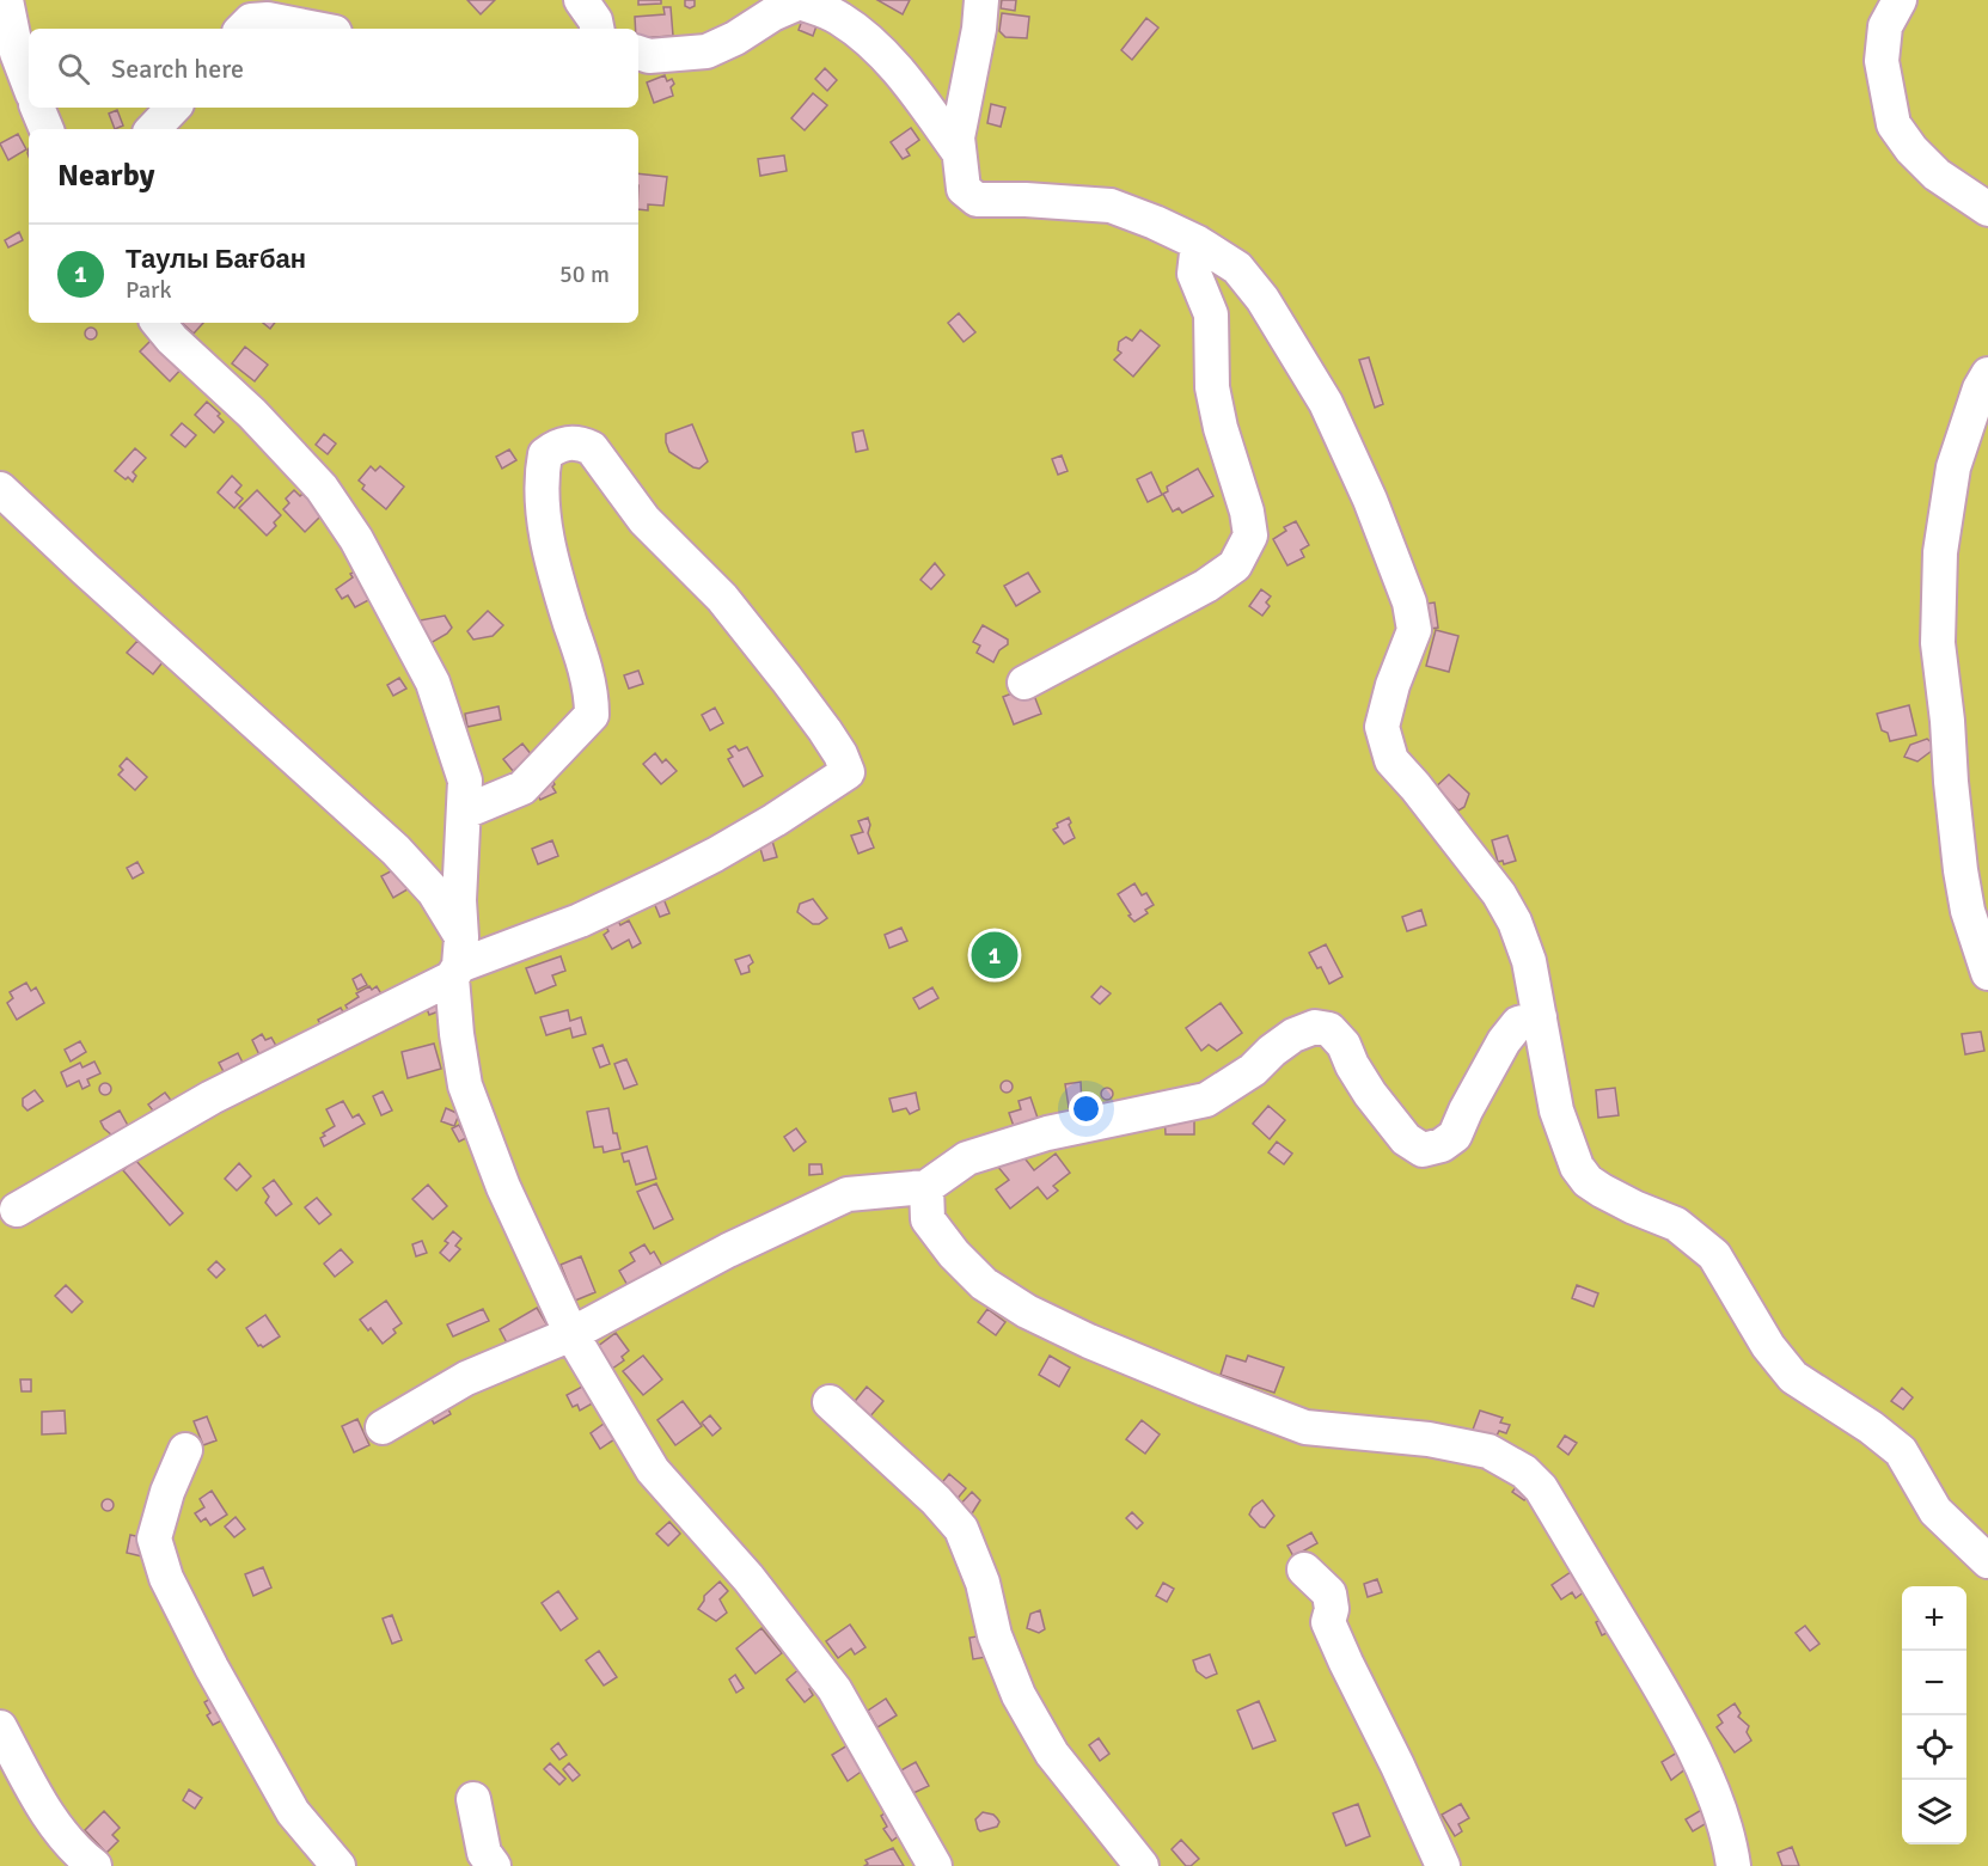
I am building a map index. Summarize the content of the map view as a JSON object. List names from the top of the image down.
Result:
{
  "page": {
    "search": "Search here",
    "heading": "Nearby",
    "list": [
      {
        "mark": "1",
        "name": "Таулы Бағбан",
        "note": "Park",
        "value": "50 m"
      }
    ],
    "pins": "1",
    "map_buttons": ["+", "−"]
  }
}
